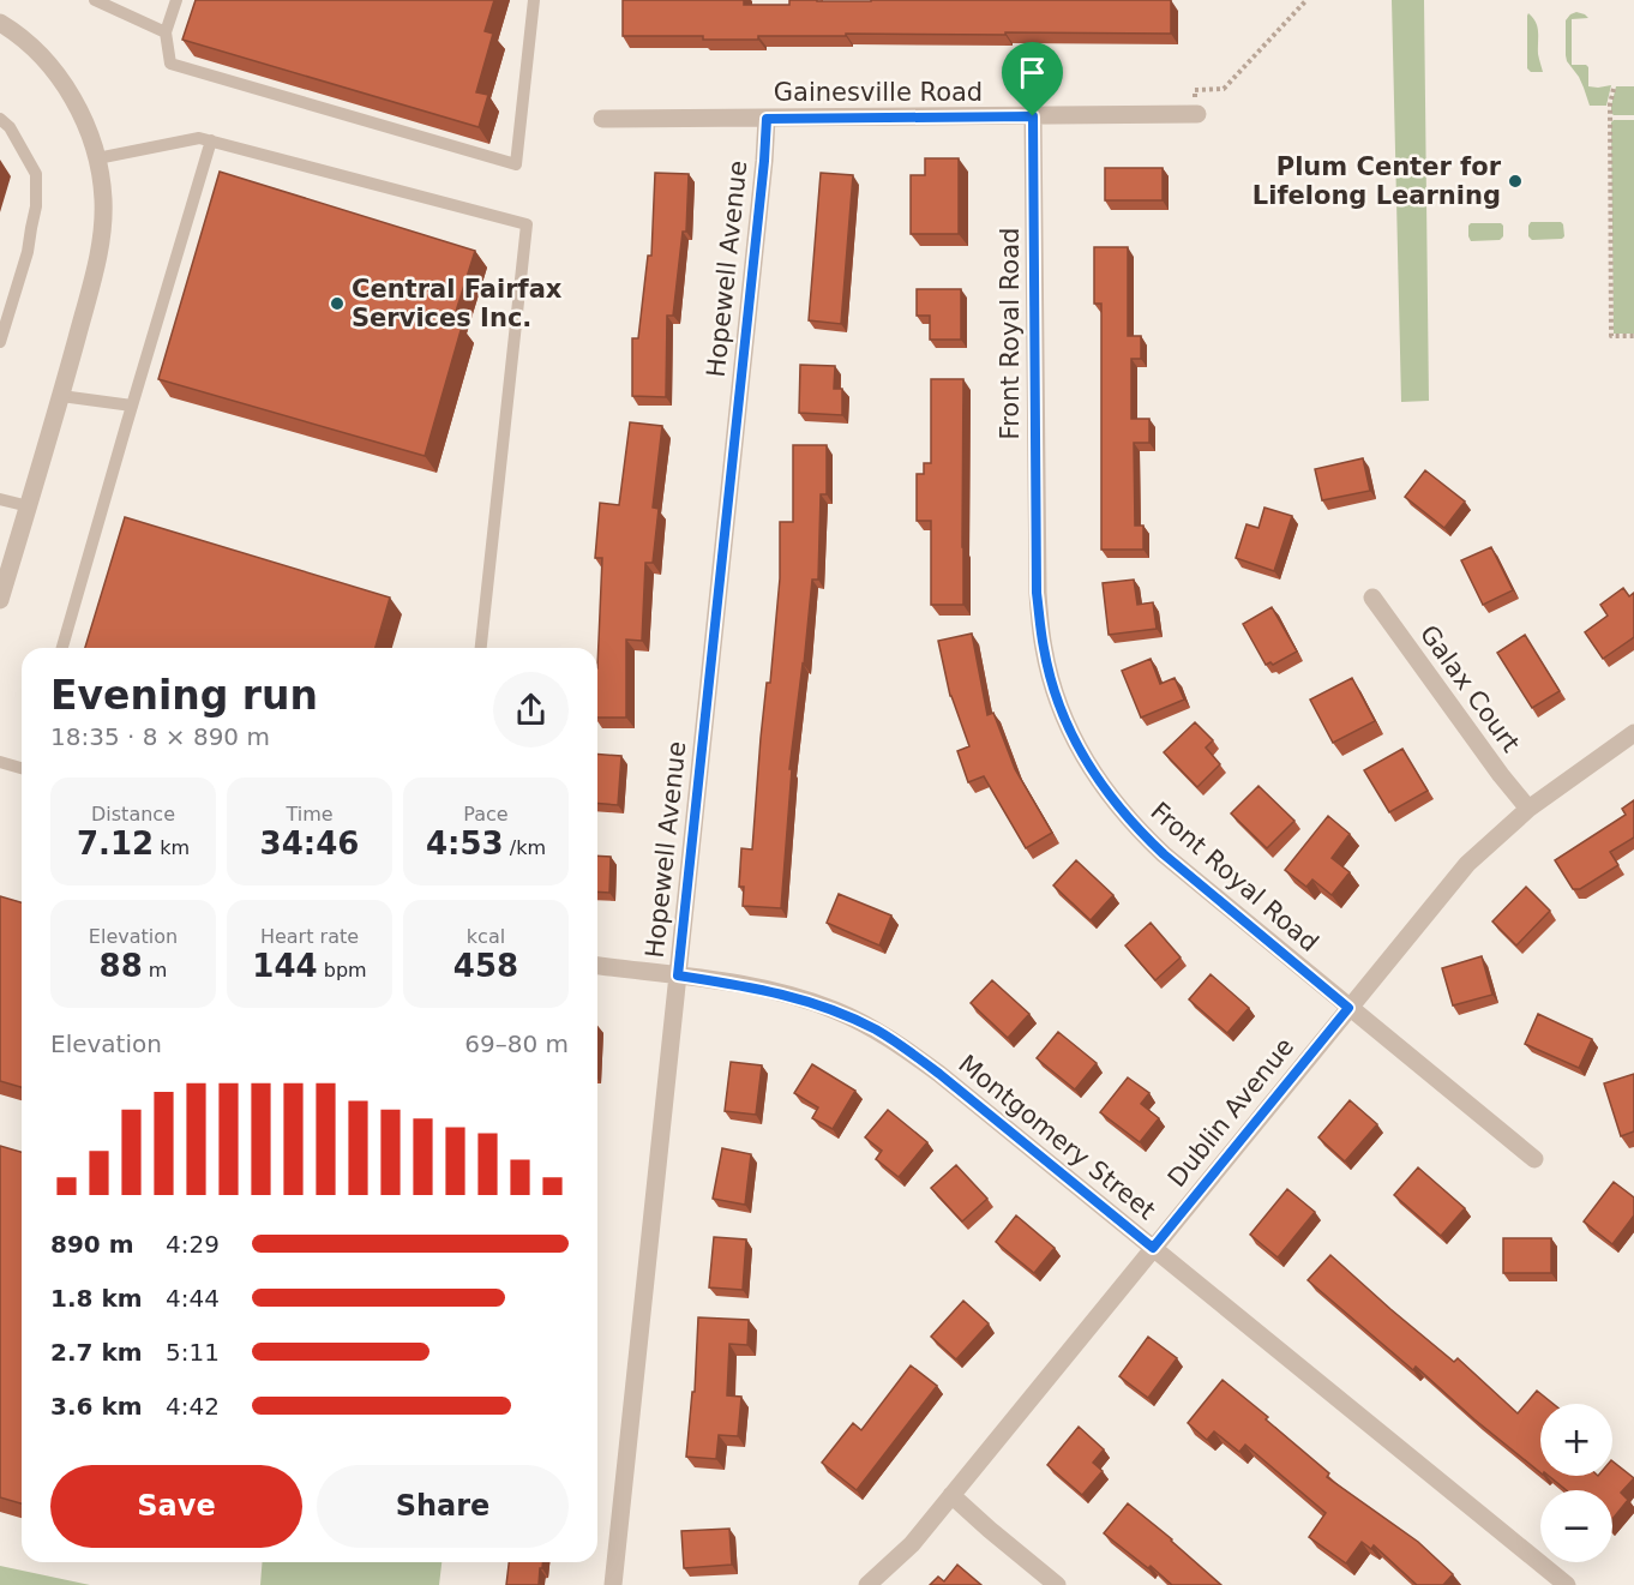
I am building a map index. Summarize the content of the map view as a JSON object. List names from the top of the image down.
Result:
{
  "streets": {
    "street": [
      "Gainesville Road",
      "Hopewell Avenue",
      "Front Royal Road",
      "Galax Court",
      "Dublin Avenue",
      "Montgomery Street"
    ]
  },
  "crossings": [
    ["Gainesville Road", "Hopewell Avenue"],
    ["Gainesville Road", "Front Royal Road"],
    ["Hopewell Avenue", "Montgomery Street"],
    ["Front Royal Road", "Dublin Avenue"],
    ["Galax Court", "Dublin Avenue"],
    ["Dublin Avenue", "Montgomery Street"]
  ],
  "places": ["Plum Center for Lifelong Learning", "Central Fairfax Services Inc."],
  "page": {
    "heading": ["Evening run", "18:35 · 8 × 890 m"],
    "stats": [
      ["Distance", "7.12 km"],
      ["Time", "34:46"],
      ["Pace", "4:53 /km"],
      ["Elevation", "88 m"],
      ["Heart rate", "144 bpm"],
      ["kcal", "458"]
    ],
    "chart": ["Elevation", "69–80 m"],
    "list": [
      {
        "name": "890 m",
        "note": "4:29"
      },
      {
        "name": "1.8 km",
        "note": "4:44"
      },
      {
        "name": "2.7 km",
        "note": "5:11"
      },
      {
        "name": "3.6 km",
        "note": "4:42"
      }
    ],
    "map_buttons": ["+", "−"],
    "buttons": ["Save", "Share"]
  }
}
